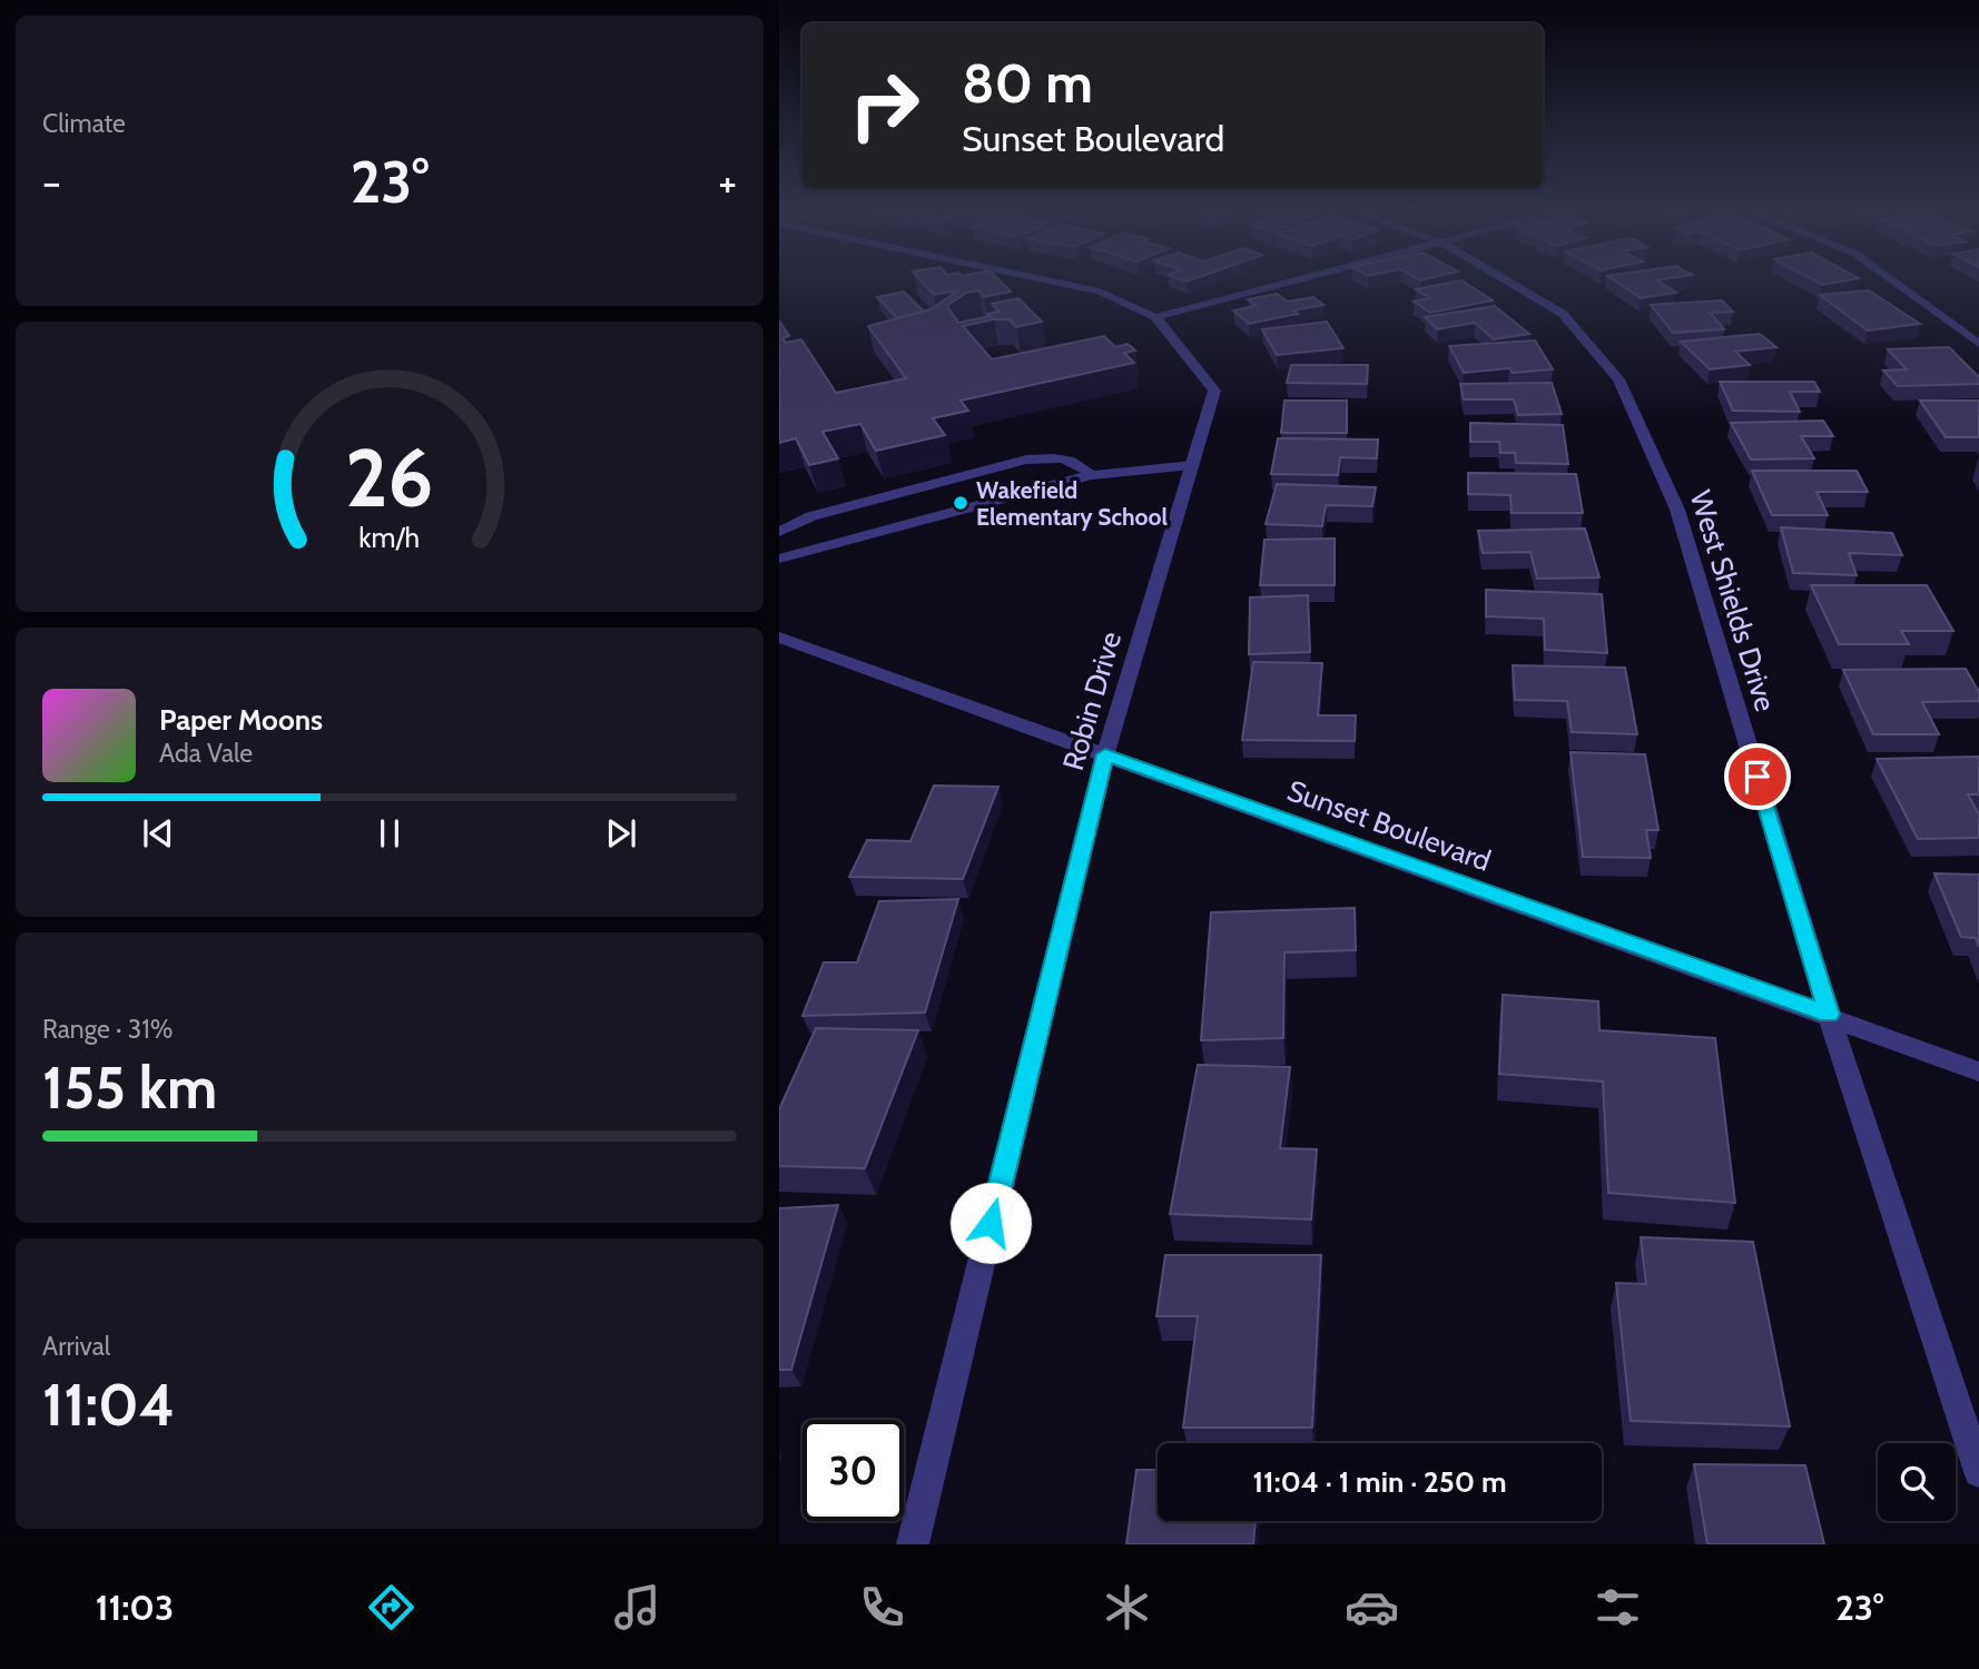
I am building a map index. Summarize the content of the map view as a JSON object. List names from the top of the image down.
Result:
{
  "streets": {
    "street": ["West Shields Drive", "Robin Drive", "Sunset Boulevard"]
  },
  "crossings": [
    ["West Shields Drive", "Sunset Boulevard"],
    ["Robin Drive", "Sunset Boulevard"]
  ],
  "places": ["Wakefield Elementary School"],
  "page": {
    "tile": [
      "Climate",
      ["Range · 31%", "155 km"],
      ["Arrival", "11:04"]
    ],
    "turn": ["80 m", "Sunset Boulevard"],
    "heat": ["−", "23°", "+"],
    "song": ["Paper Moons", "Ada Vale"],
    "limit": "30",
    "trip": "11:04 · 1 min · 250 m",
    "tabs": ["11:03", "23°"],
    "gauge": ["26", "km/h"]
  }
}
